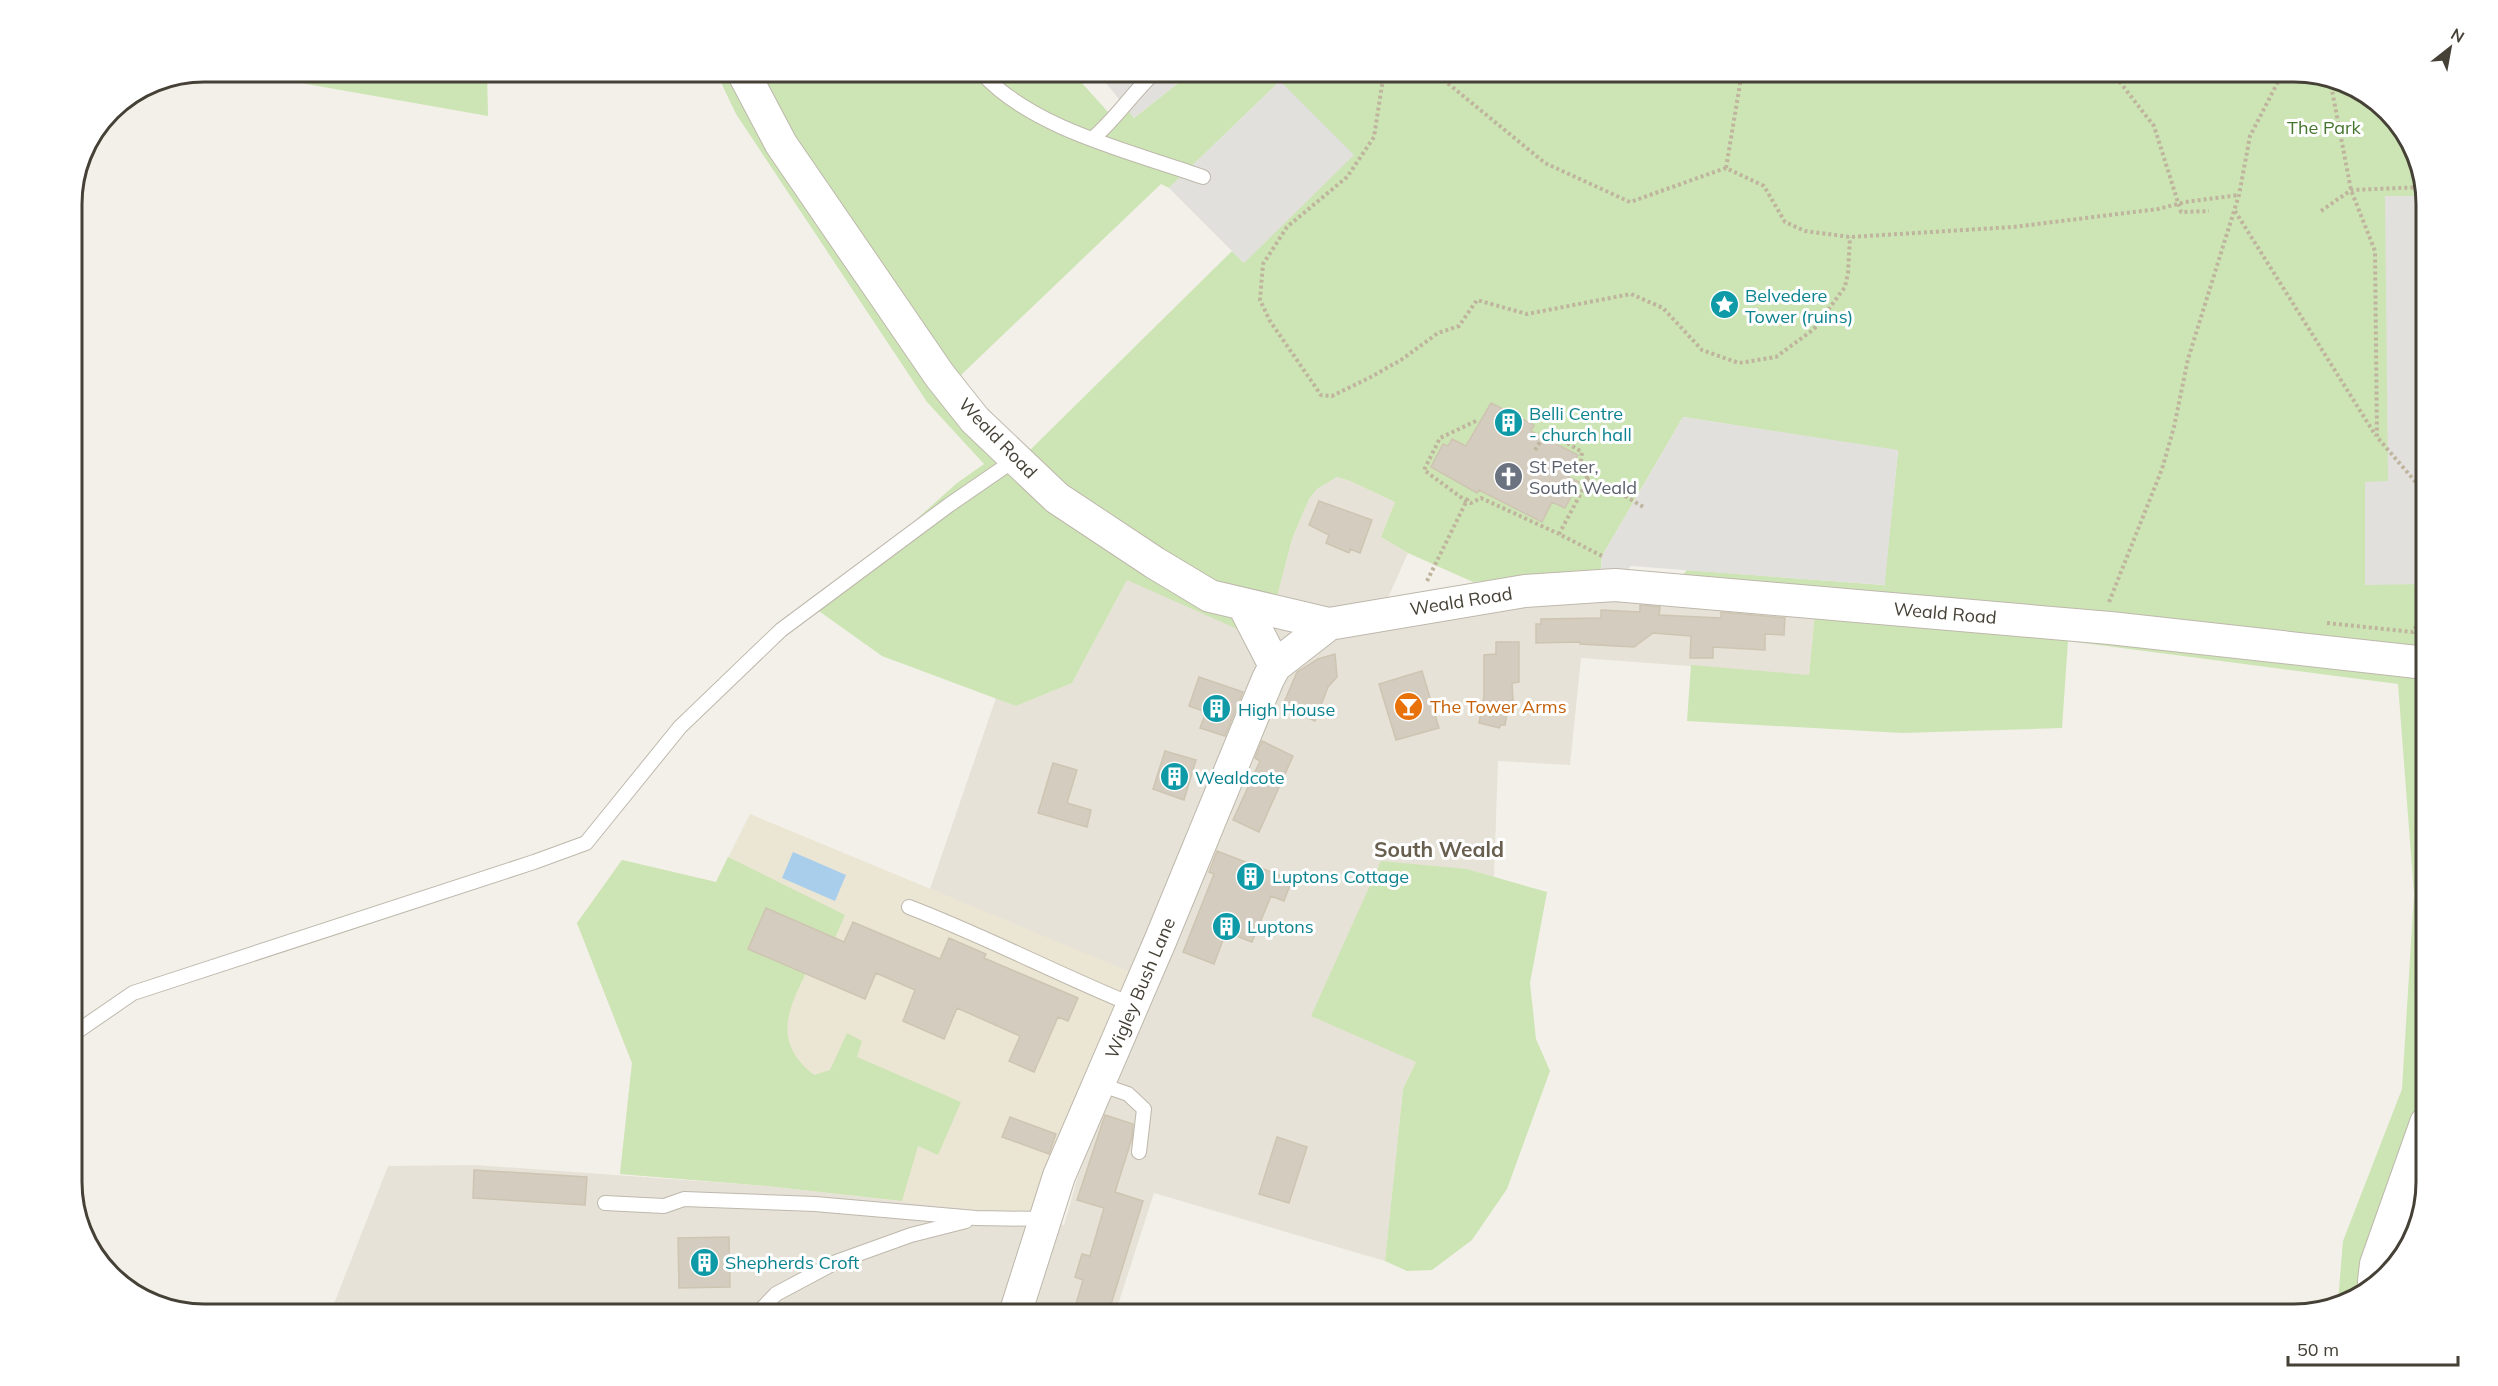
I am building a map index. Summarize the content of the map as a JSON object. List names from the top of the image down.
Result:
{
  "streets": {
    "street": ["Weald Road", "Wigley Bush Lane"]
  },
  "crossings": [
    ["Weald Road", "Wigley Bush Lane"]
  ],
  "districts": ["South Weald"],
  "parks": ["The Park"],
  "places": {
    "place": ["Belvedere Tower (ruins)"],
    "building": [
      "Belli Centre - church hall",
      "High House",
      "Wealdcote",
      "Luptons Cottage",
      "Luptons",
      "Shepherds Croft"
    ],
    "church": ["St Peter, South Weald"],
    "bar": ["The Tower Arms"]
  },
  "scale_bar": "50 m",
  "north": "top right"
}
